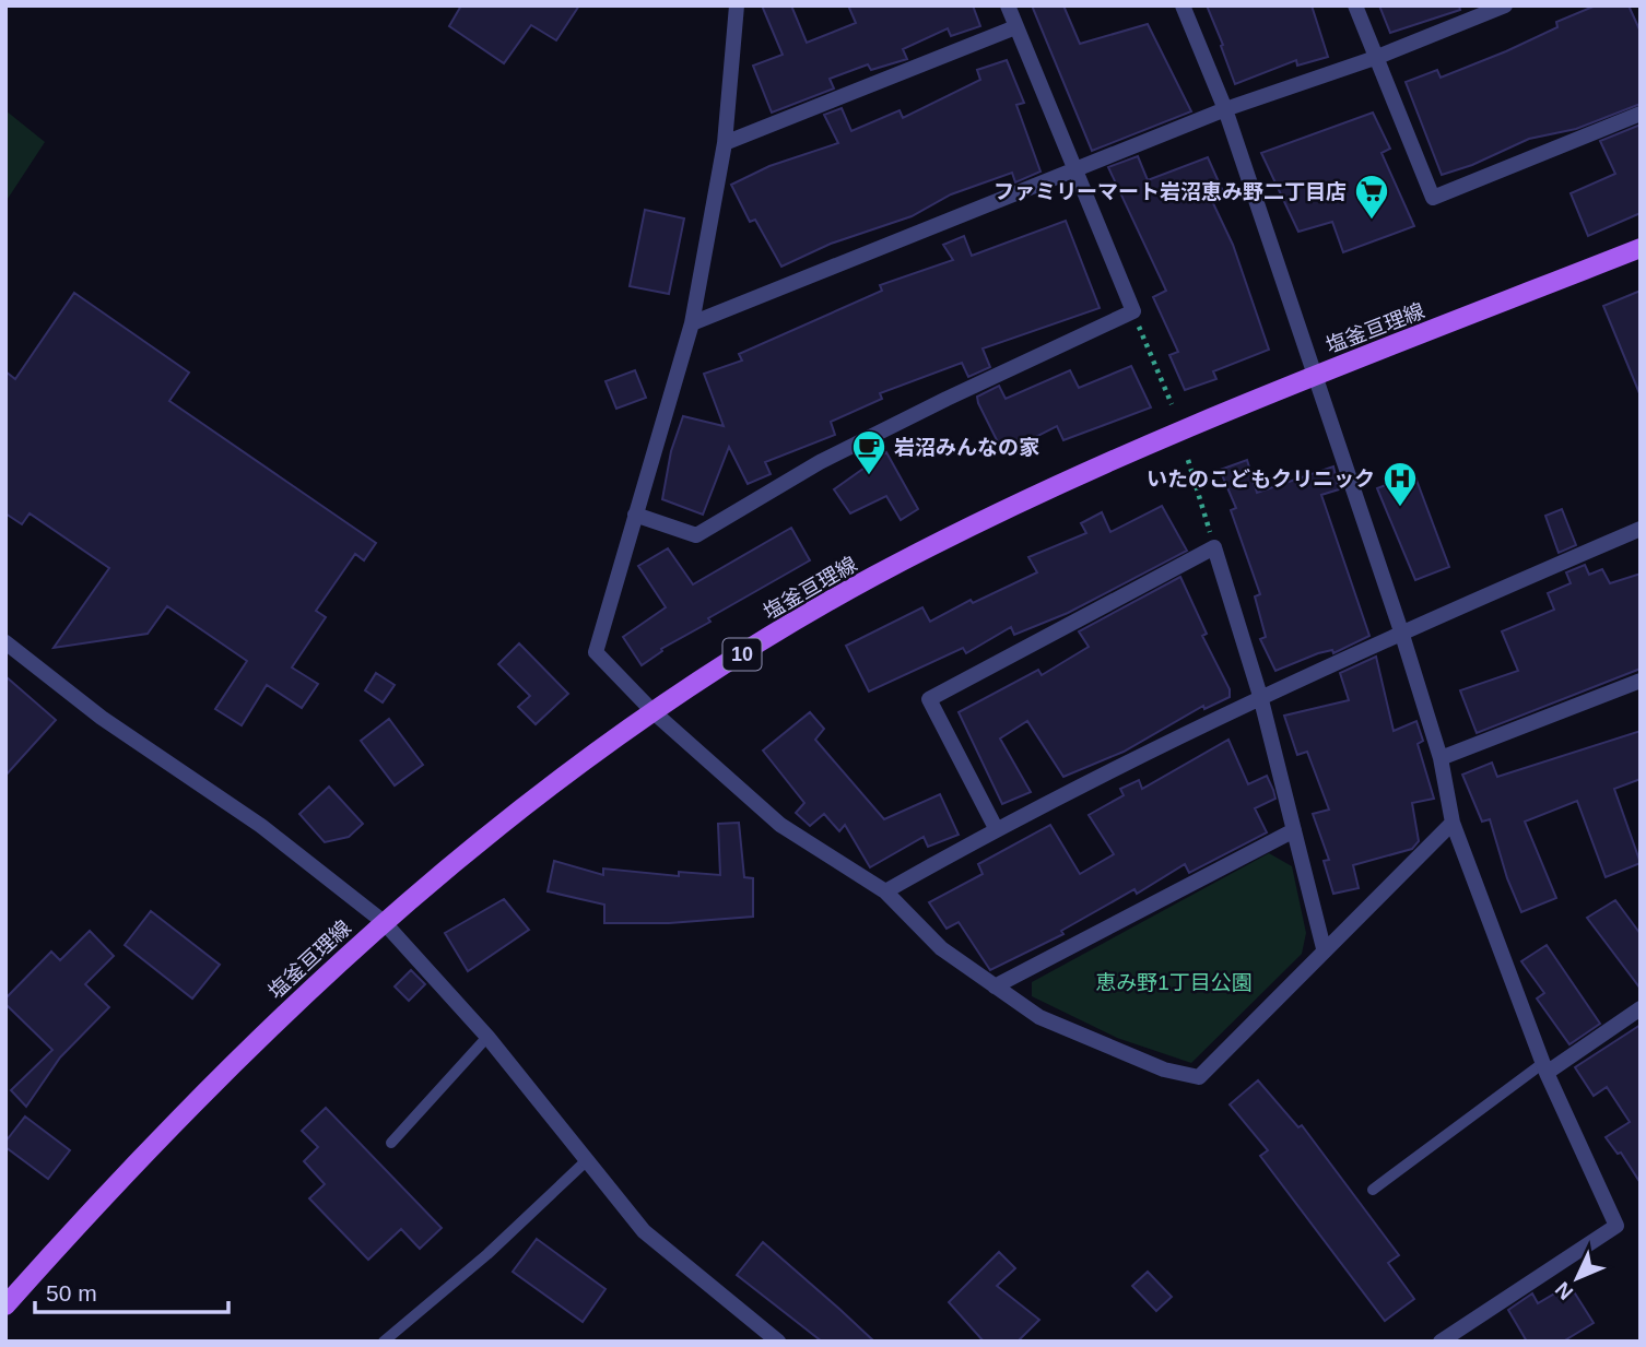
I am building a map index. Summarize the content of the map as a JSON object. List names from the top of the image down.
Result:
{
  "streets": {
    "main road": ["塩釜亘理線", "10"]
  },
  "parks": ["恵み野1丁目公園"],
  "places": {
    "supermarket": ["ファミリーマート岩沼恵み野二丁目店"],
    "cafe": ["岩沼みんなの家"],
    "hospital": ["いたのこどもクリニック"]
  },
  "scale_bar": "50 m",
  "north": "bottom left"
}
